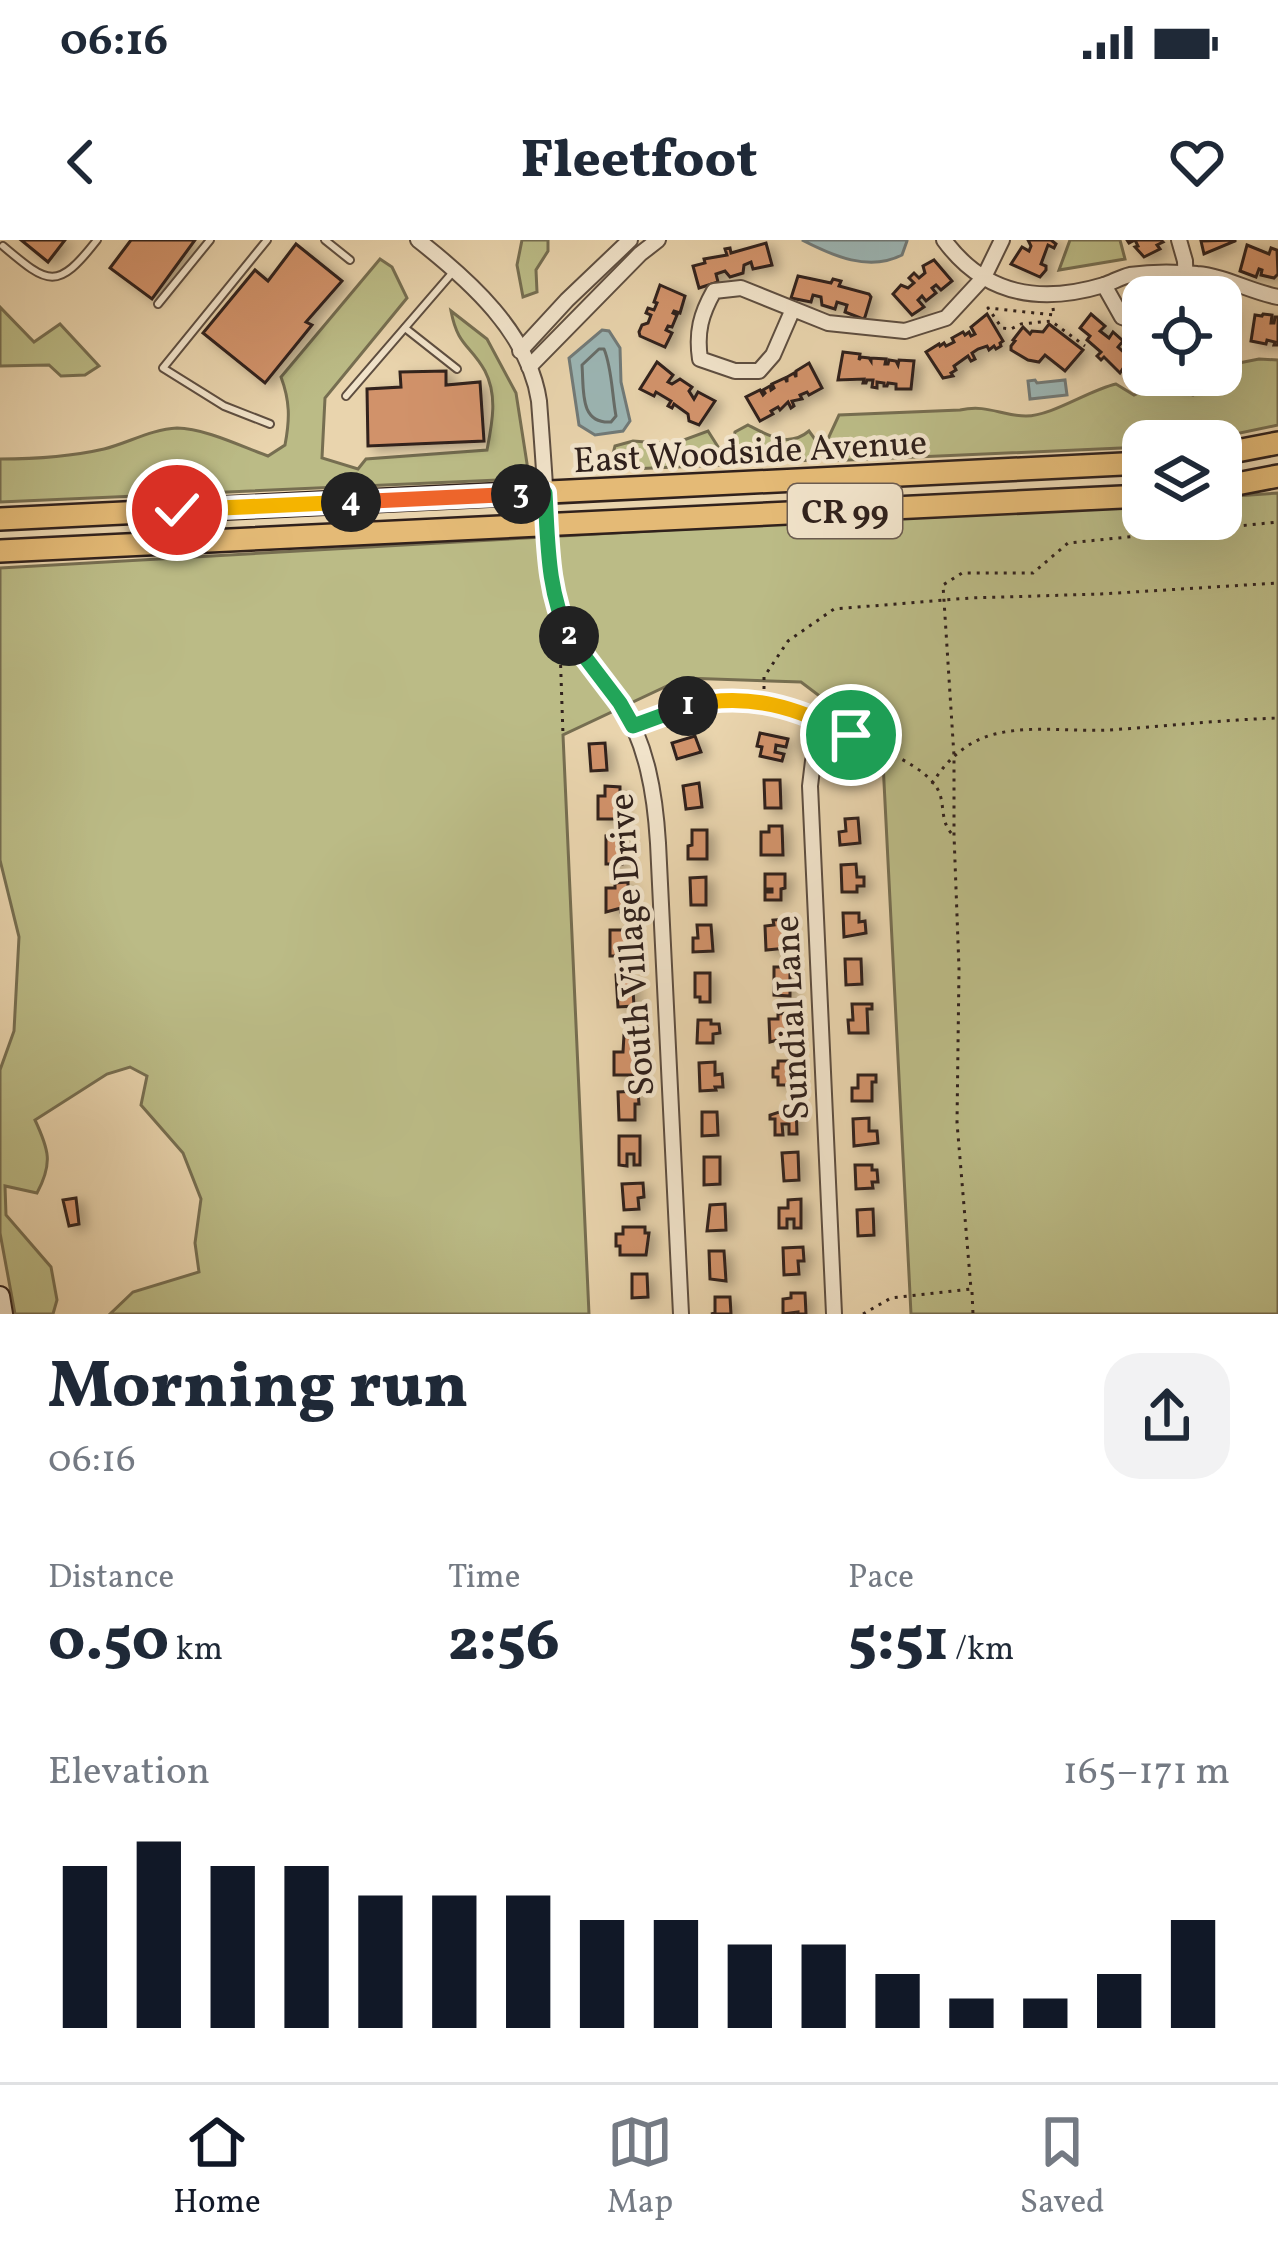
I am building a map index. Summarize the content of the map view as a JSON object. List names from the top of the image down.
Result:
{
  "streets": {
    "main road": ["East Woodside Avenue", "CR 99"],
    "street": ["South Village Drive", "Sundial Lane"]
  },
  "crossings": [
    ["East Woodside Avenue", "South Village Drive"]
  ],
  "page": {
    "status": "06:16",
    "header": "Fleetfoot",
    "pins": [
      "3",
      "4",
      "2",
      "1"
    ],
    "heading": ["Morning run", "06:16"],
    "stats": [
      ["Distance", "0.50 km"],
      ["Time", "2:56"],
      ["Pace", "5:51 /km"]
    ],
    "chart": ["Elevation", "165–171 m"],
    "tabs": ["Home", "Map", "Saved"]
  }
}
